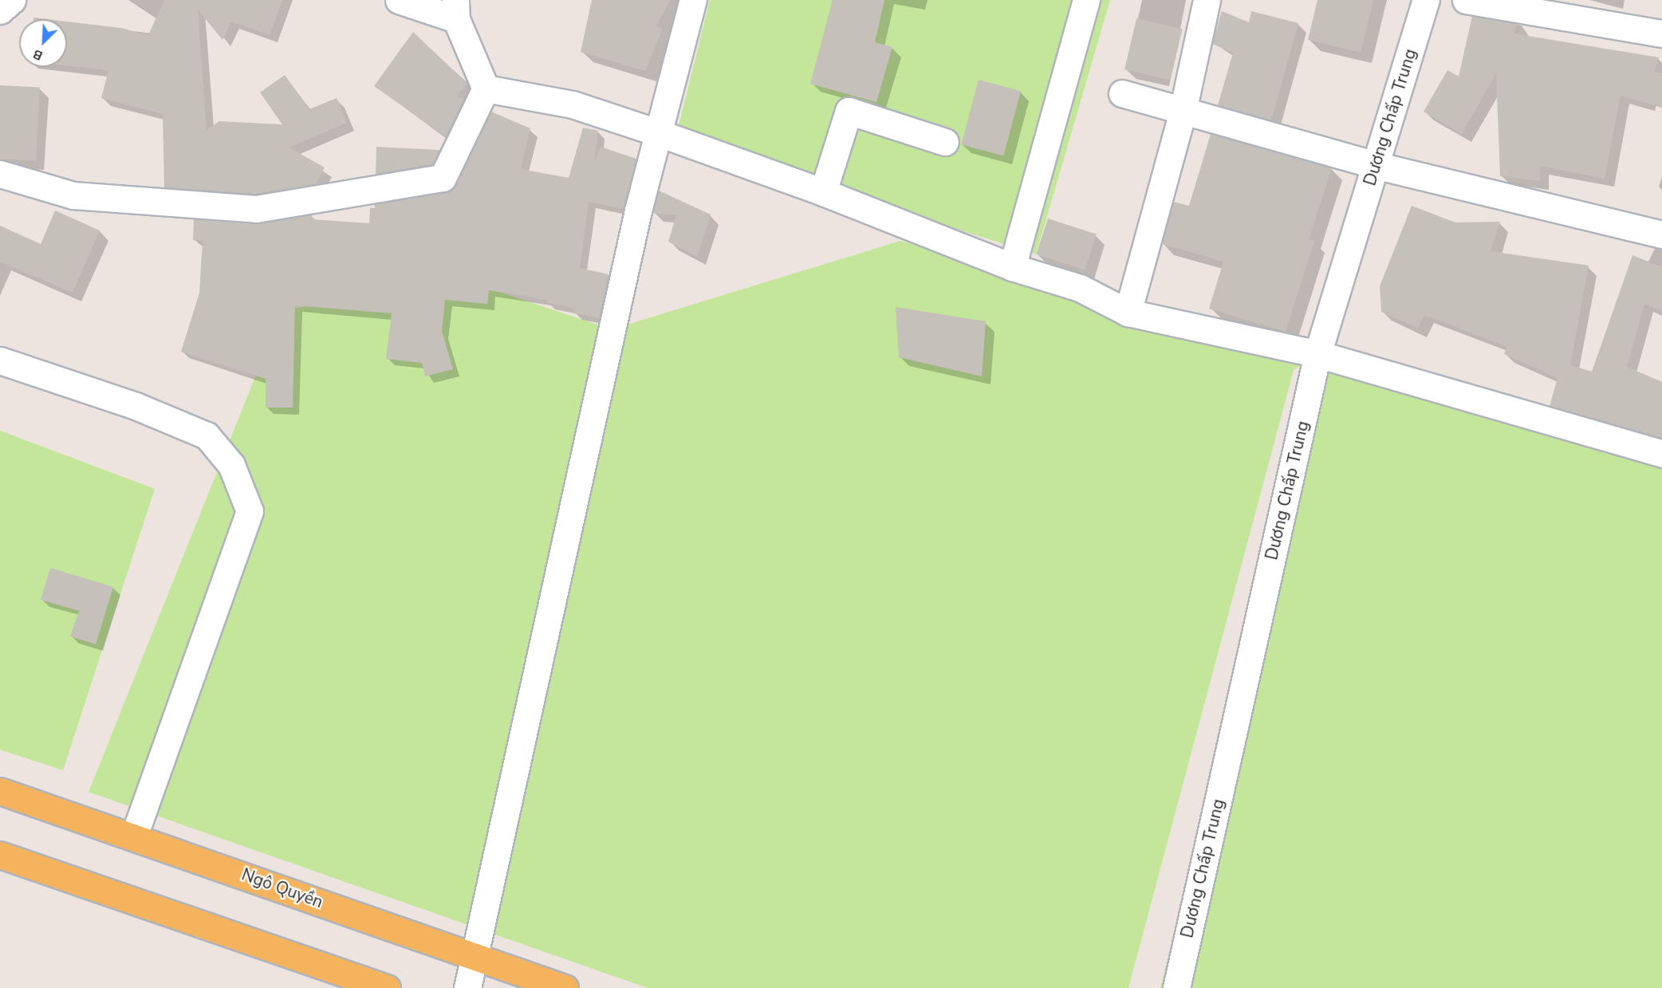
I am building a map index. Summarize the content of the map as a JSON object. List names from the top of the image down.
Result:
{
  "streets": {
    "main road": ["Ngô Quyền"],
    "street": ["Dương Chấp Trung"]
  },
  "north": "bottom left"
}
